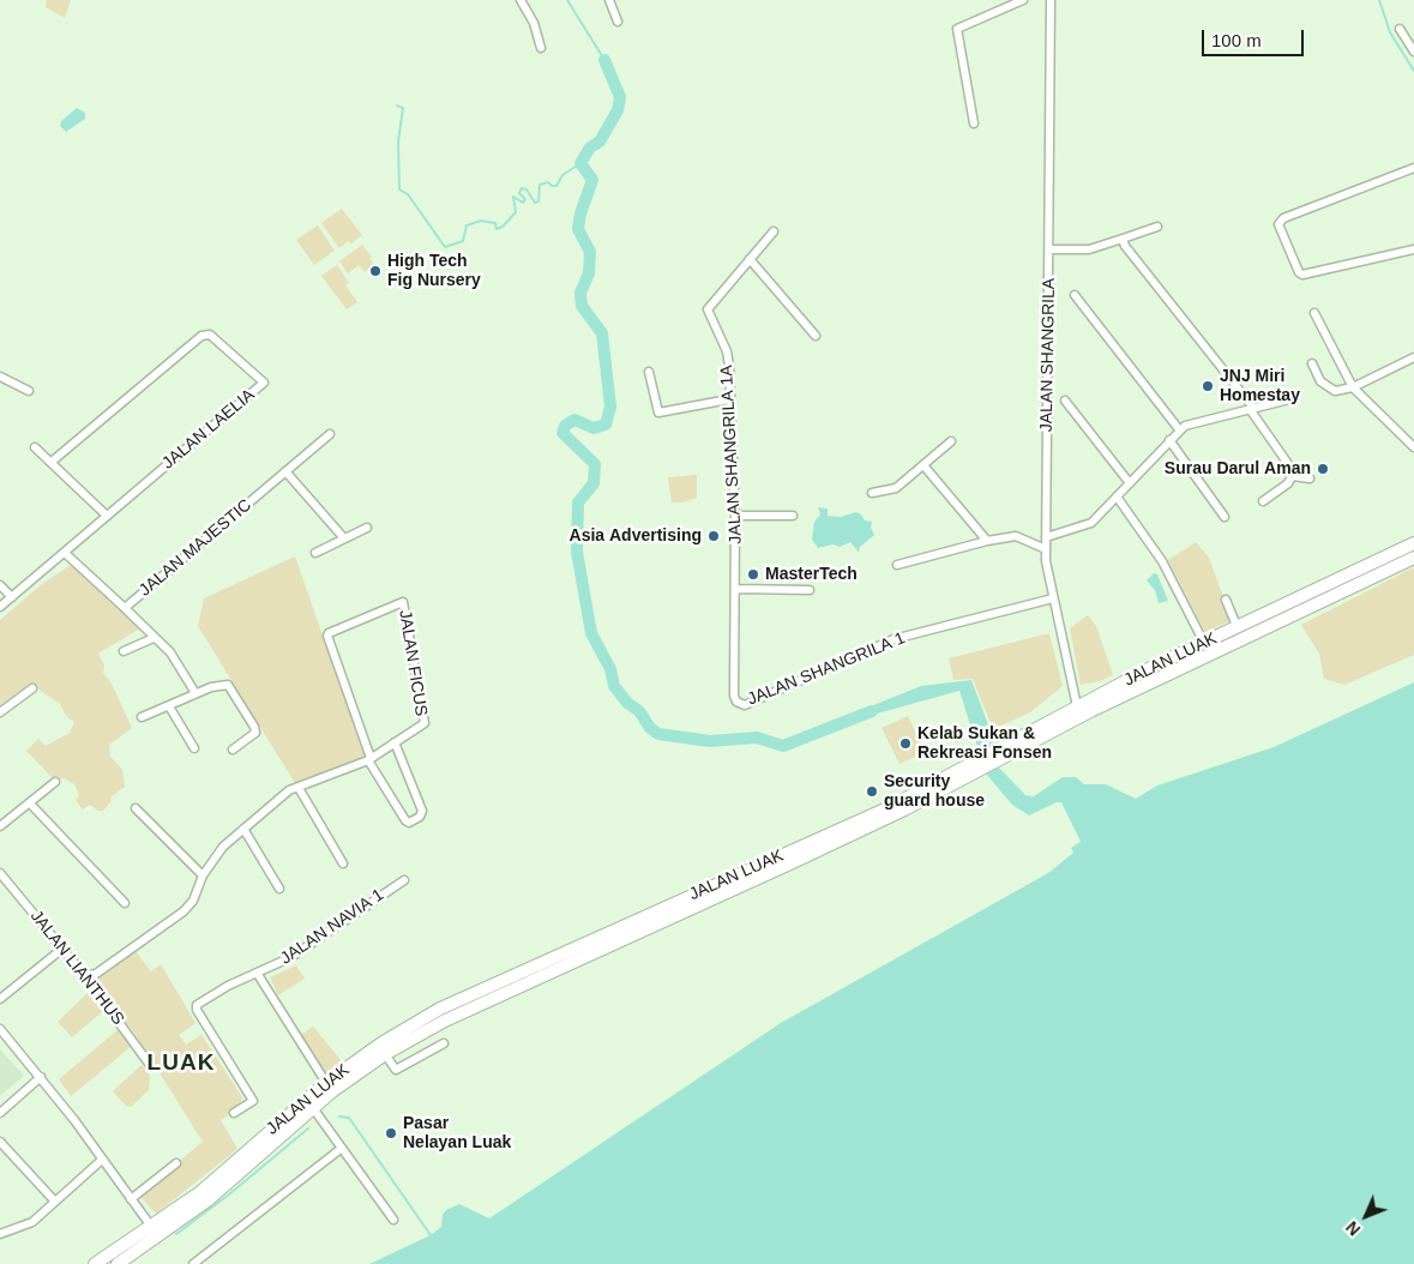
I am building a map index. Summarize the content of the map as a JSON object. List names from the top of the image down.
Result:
{
  "streets": {
    "main road": ["JALAN LUAK"],
    "street": [
      "JALAN SHANGRILA",
      "JALAN LAELIA",
      "JALAN SHANGRILA 1A",
      "JALAN MAJESTIC",
      "JALAN FICUS",
      "JALAN SHANGRILA 1",
      "JALAN NAVIA 1",
      "JALAN LIANTHUS"
    ]
  },
  "crossings": [
    ["JALAN SHANGRILA", "JALAN LUAK"],
    ["JALAN SHANGRILA", "JALAN SHANGRILA 1"],
    ["JALAN LAELIA", "JALAN MAJESTIC"],
    ["JALAN SHANGRILA 1A", "JALAN SHANGRILA 1"],
    ["JALAN FICUS", "JALAN LIANTHUS"]
  ],
  "districts": ["LUAK"],
  "places": [
    "High Tech Fig Nursery",
    "JNJ Miri Homestay",
    "Surau Darul Aman",
    "Asia Advertising",
    "MasterTech",
    "Kelab Sukan & Rekreasi Fonsen",
    "Security guard house",
    "Pasar Nelayan Luak"
  ],
  "scale_bar": "100 m",
  "north": "bottom left"
}
